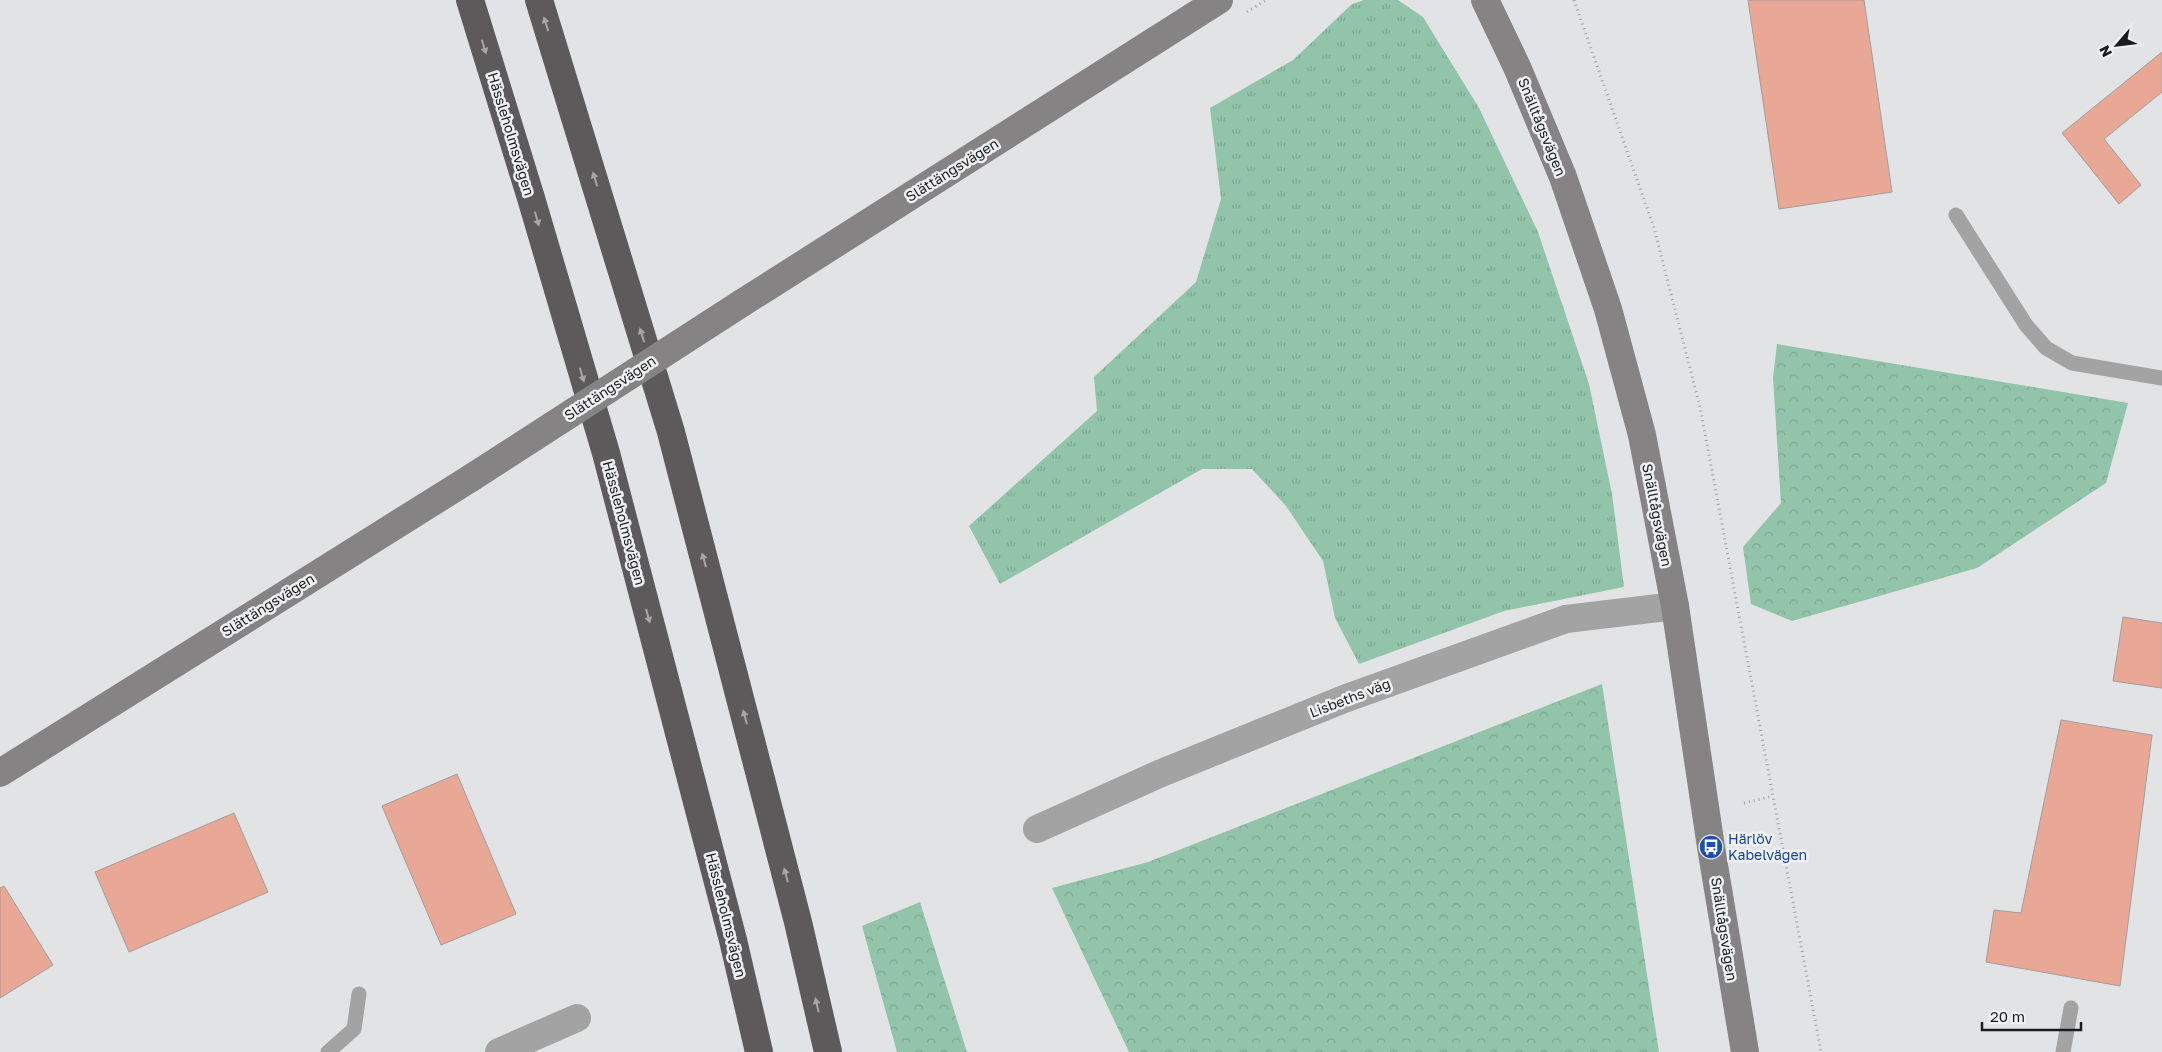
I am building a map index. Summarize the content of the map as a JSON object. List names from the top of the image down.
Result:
{
  "streets": {
    "highway": ["Hässleholmsvägen"],
    "street": ["Snälltågsvägen", "Slättängsvägen", "Lisbeths väg"]
  },
  "crossings": [
    ["Snälltågsvägen", "Lisbeths väg"]
  ],
  "places": {
    "bus stop": ["Härlöv Kabelvägen"]
  },
  "scale_bar": "20 m",
  "north": "bottom left"
}
